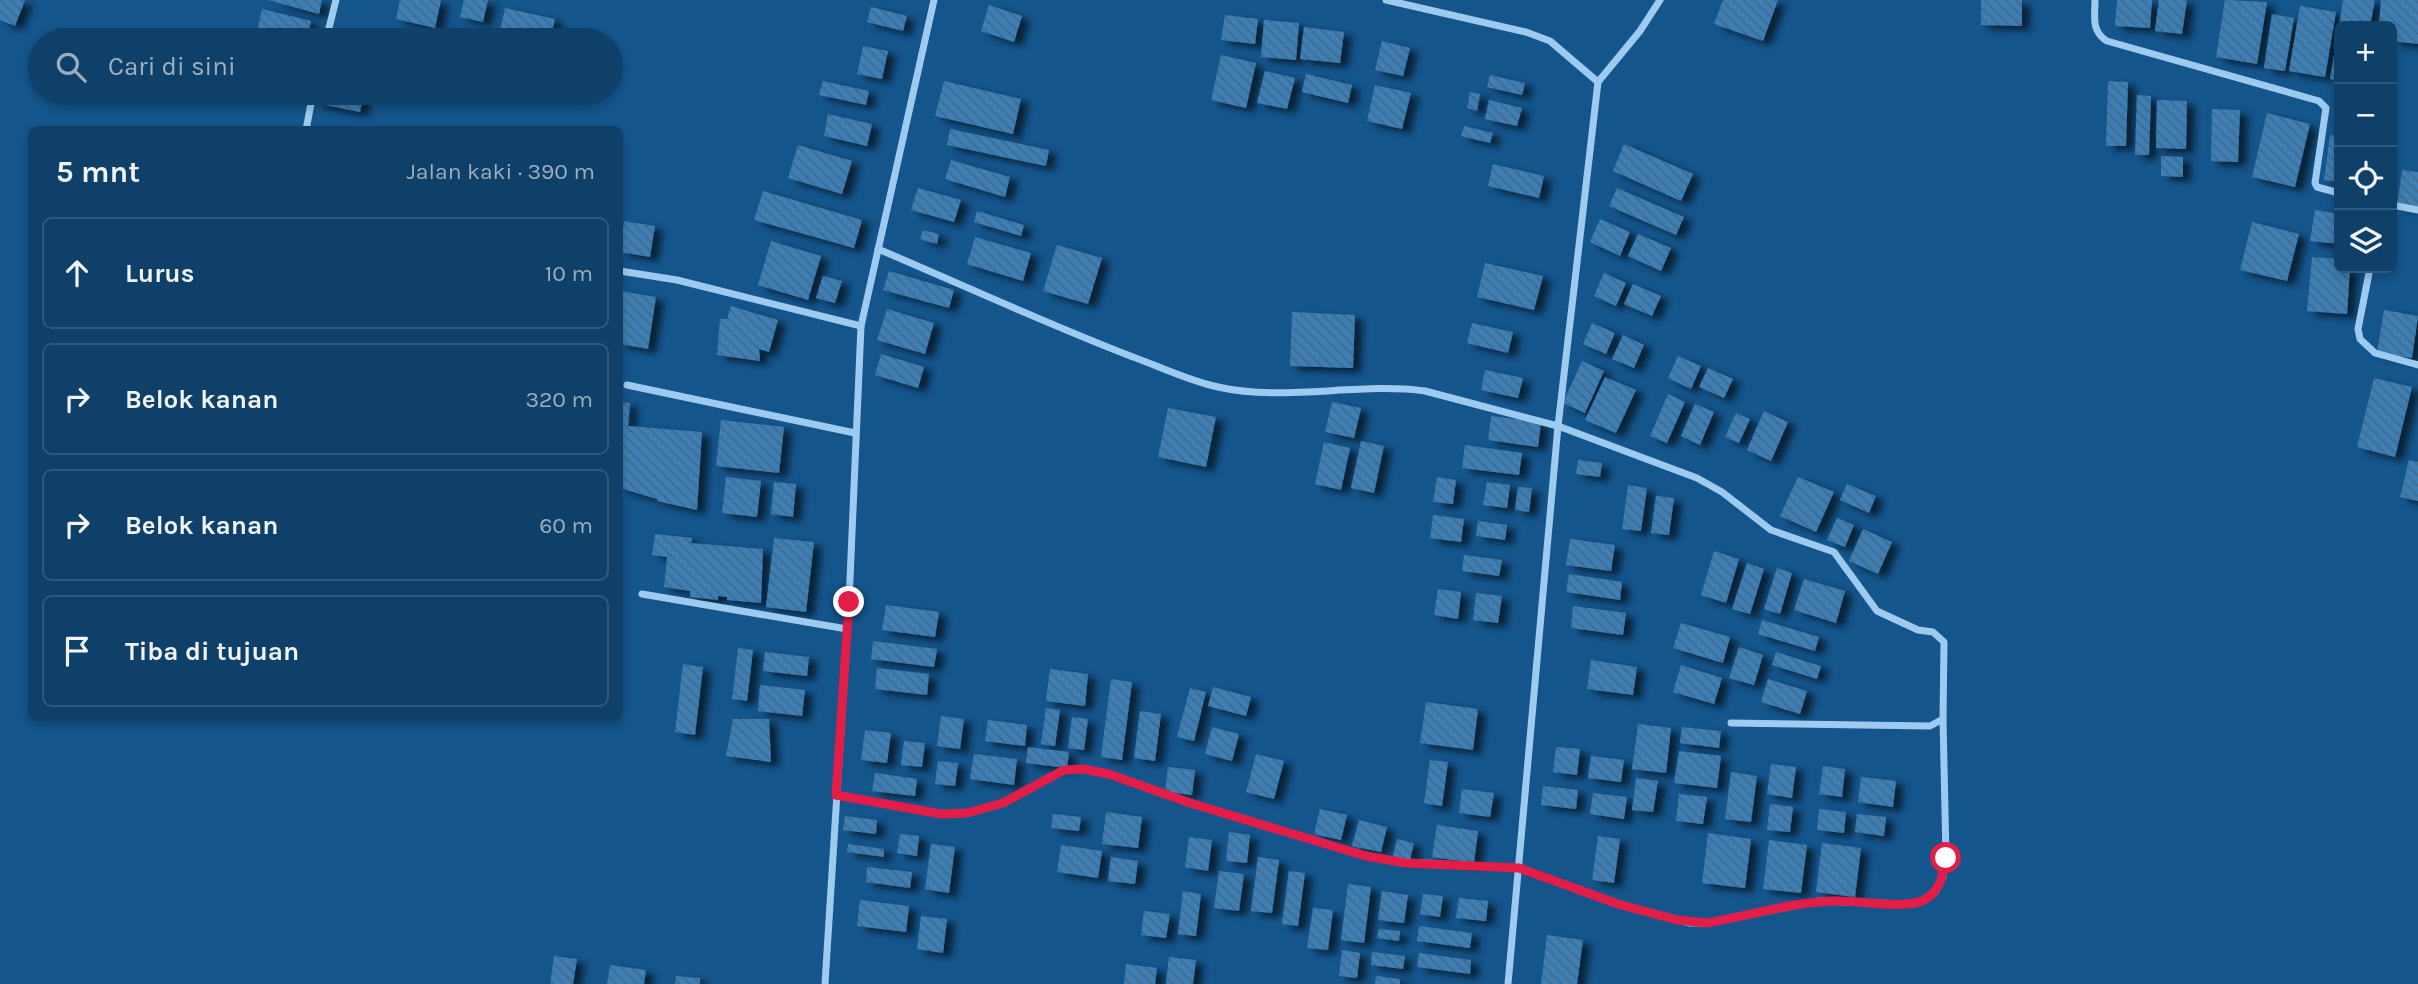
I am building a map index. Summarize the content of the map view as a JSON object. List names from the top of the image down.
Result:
{
  "page": {
    "map_buttons": ["+", "−"],
    "search": "Cari di sini",
    "heading": ["5 mnt", "Jalan kaki · 390 m"],
    "list": [
      ["Lurus", "10 m"],
      ["Belok kanan", "320 m"],
      ["Belok kanan", "60 m"],
      "Tiba di tujuan"
    ]
  }
}
